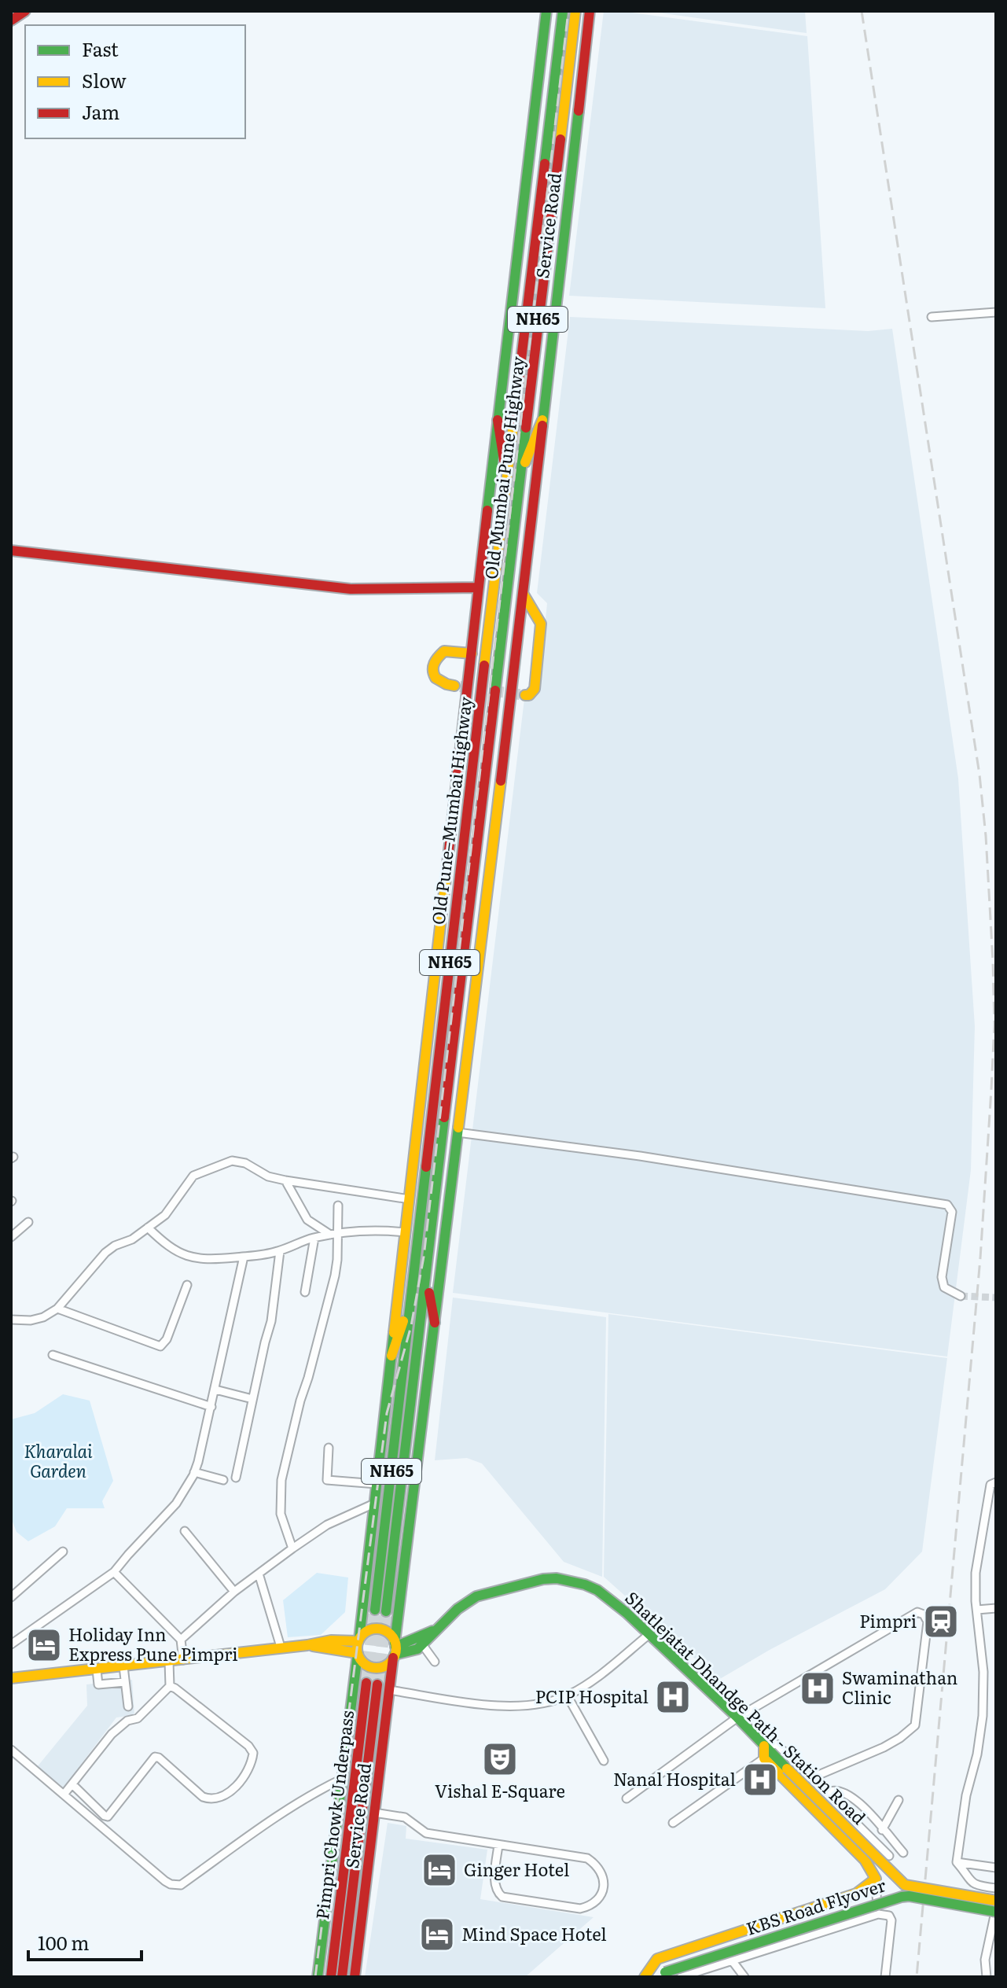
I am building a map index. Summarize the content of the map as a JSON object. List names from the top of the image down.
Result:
{
  "streets": {
    "main road": [
      "Service Road",
      "NH65",
      "Old Mumbai Pune Highway",
      "Old Pune–Mumbai Highway",
      "Shatlejatat Dhandge Path - Station Road",
      "Pimpri Chowk Underpass",
      "KBS Road Flyover"
    ]
  },
  "crossings": [
    ["Service Road", "Shatlejatat Dhandge Path - Station Road"],
    ["NH65", "Old Pune–Mumbai Highway"],
    ["Old Mumbai Pune Highway", "Old Pune–Mumbai Highway"]
  ],
  "parks": ["Kharalai Garden"],
  "places": {
    "station": ["Pimpri"],
    "hotel": ["Holiday Inn Express Pune Pimpri", "Ginger Hotel", "Mind Space Hotel"],
    "hospital": ["Swaminathan Clinic", "PCIP Hospital", "Nanal Hospital"],
    "theatre": ["Vishal E-Square"]
  },
  "legend": ["Fast", "Slow", "Jam"],
  "scale_bar": "100 m"
}
